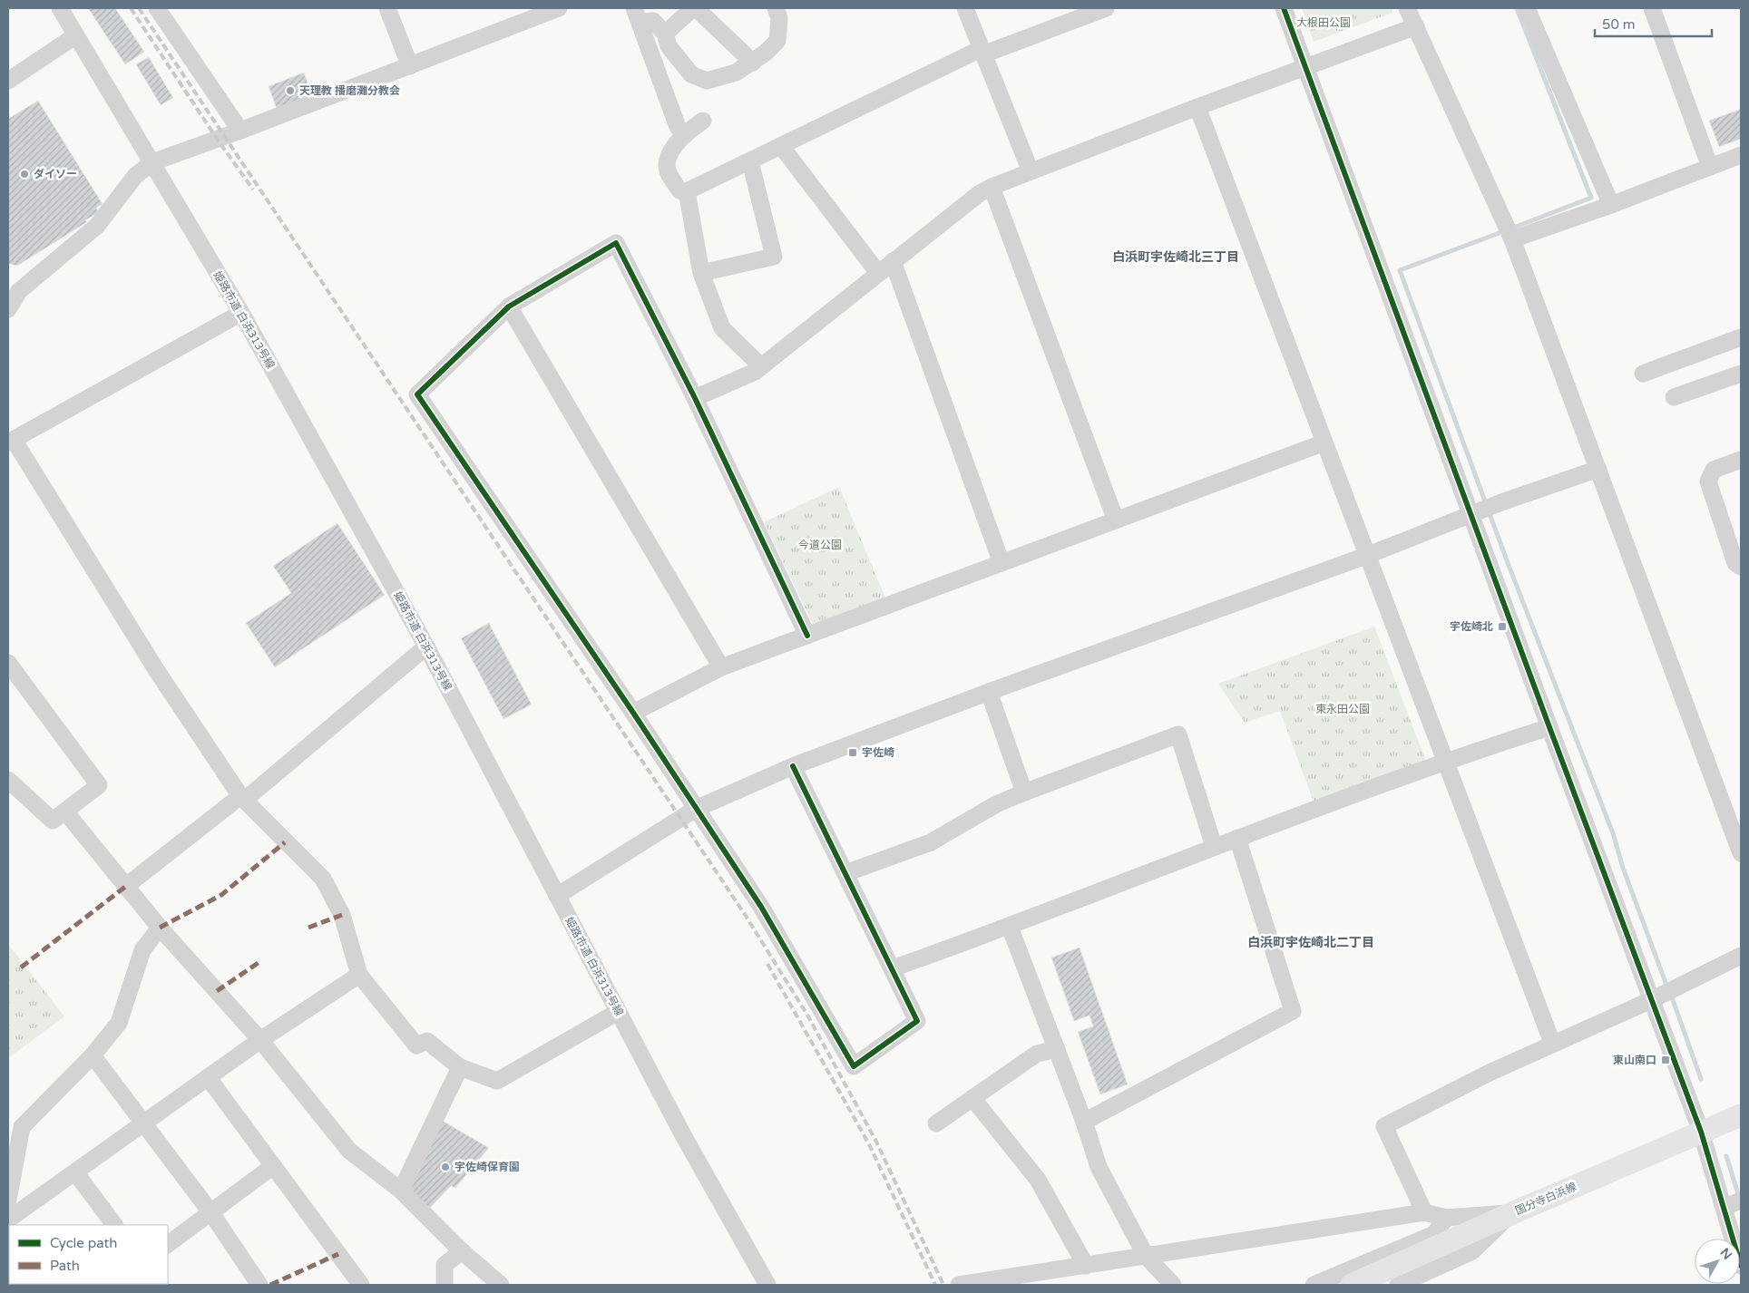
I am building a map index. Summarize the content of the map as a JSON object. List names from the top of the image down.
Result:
{
  "streets": {
    "main road": ["国分寺白浜線"],
    "street": ["姫路市道 白浜313号線"]
  },
  "districts": ["白浜町宇佐崎北三丁目", "白浜町宇佐崎北二丁目"],
  "parks": ["大根田公園", "今道公園", "東永田公園"],
  "places": {
    "other": ["天理教 播磨灘分教会", "ダイソー", "宇佐崎保育園"],
    "transit": ["宇佐崎北", "宇佐崎", "東山南口"]
  },
  "legend": ["Cycle path", "Path"],
  "scale_bar": "50 m",
  "north": "top right"
}
